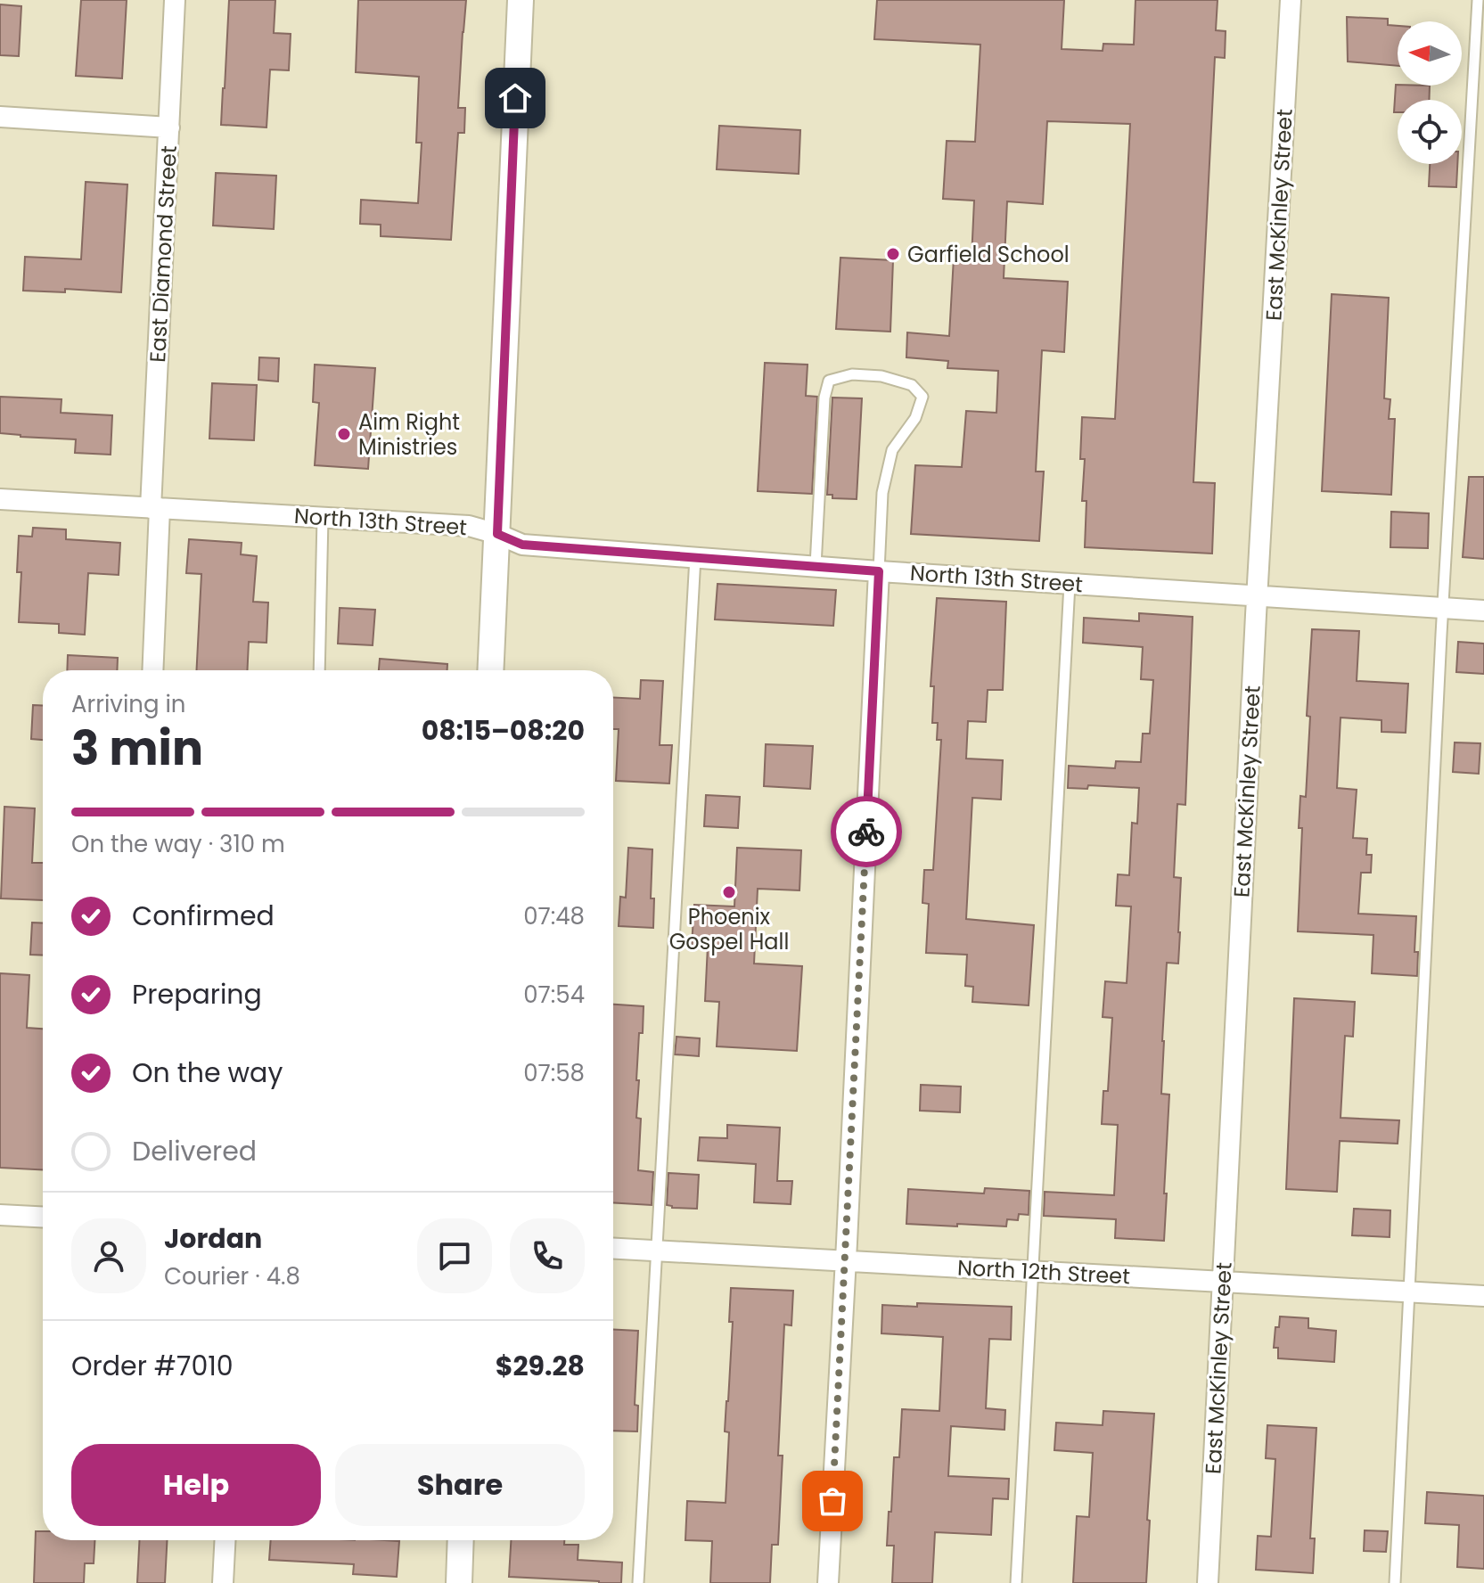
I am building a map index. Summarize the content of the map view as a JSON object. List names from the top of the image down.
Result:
{
  "streets": {
    "street": [
      "East McKinley Street",
      "East Diamond Street",
      "North 13th Street",
      "North 12th Street"
    ]
  },
  "crossings": [
    ["East McKinley Street", "North 13th Street"],
    ["East McKinley Street", "North 12th Street"],
    ["East Diamond Street", "North 13th Street"]
  ],
  "places": ["Garfield School", "Aim Right Ministries", "Phoenix Gospel Hall"],
  "north": "left",
  "page": {
    "heading": ["3 min", "Arriving in", "08:15–08:20"],
    "panel": [
      "Jordan",
      "Courier · 4.8",
      "Order #7010",
      "$29.28"
    ],
    "bar": "On the way · 310 m",
    "list": [
      ["Confirmed", "07:48"],
      ["Preparing", "07:54"],
      ["On the way", "07:58"],
      "Delivered"
    ],
    "buttons": ["Help", "Share"]
  }
}
